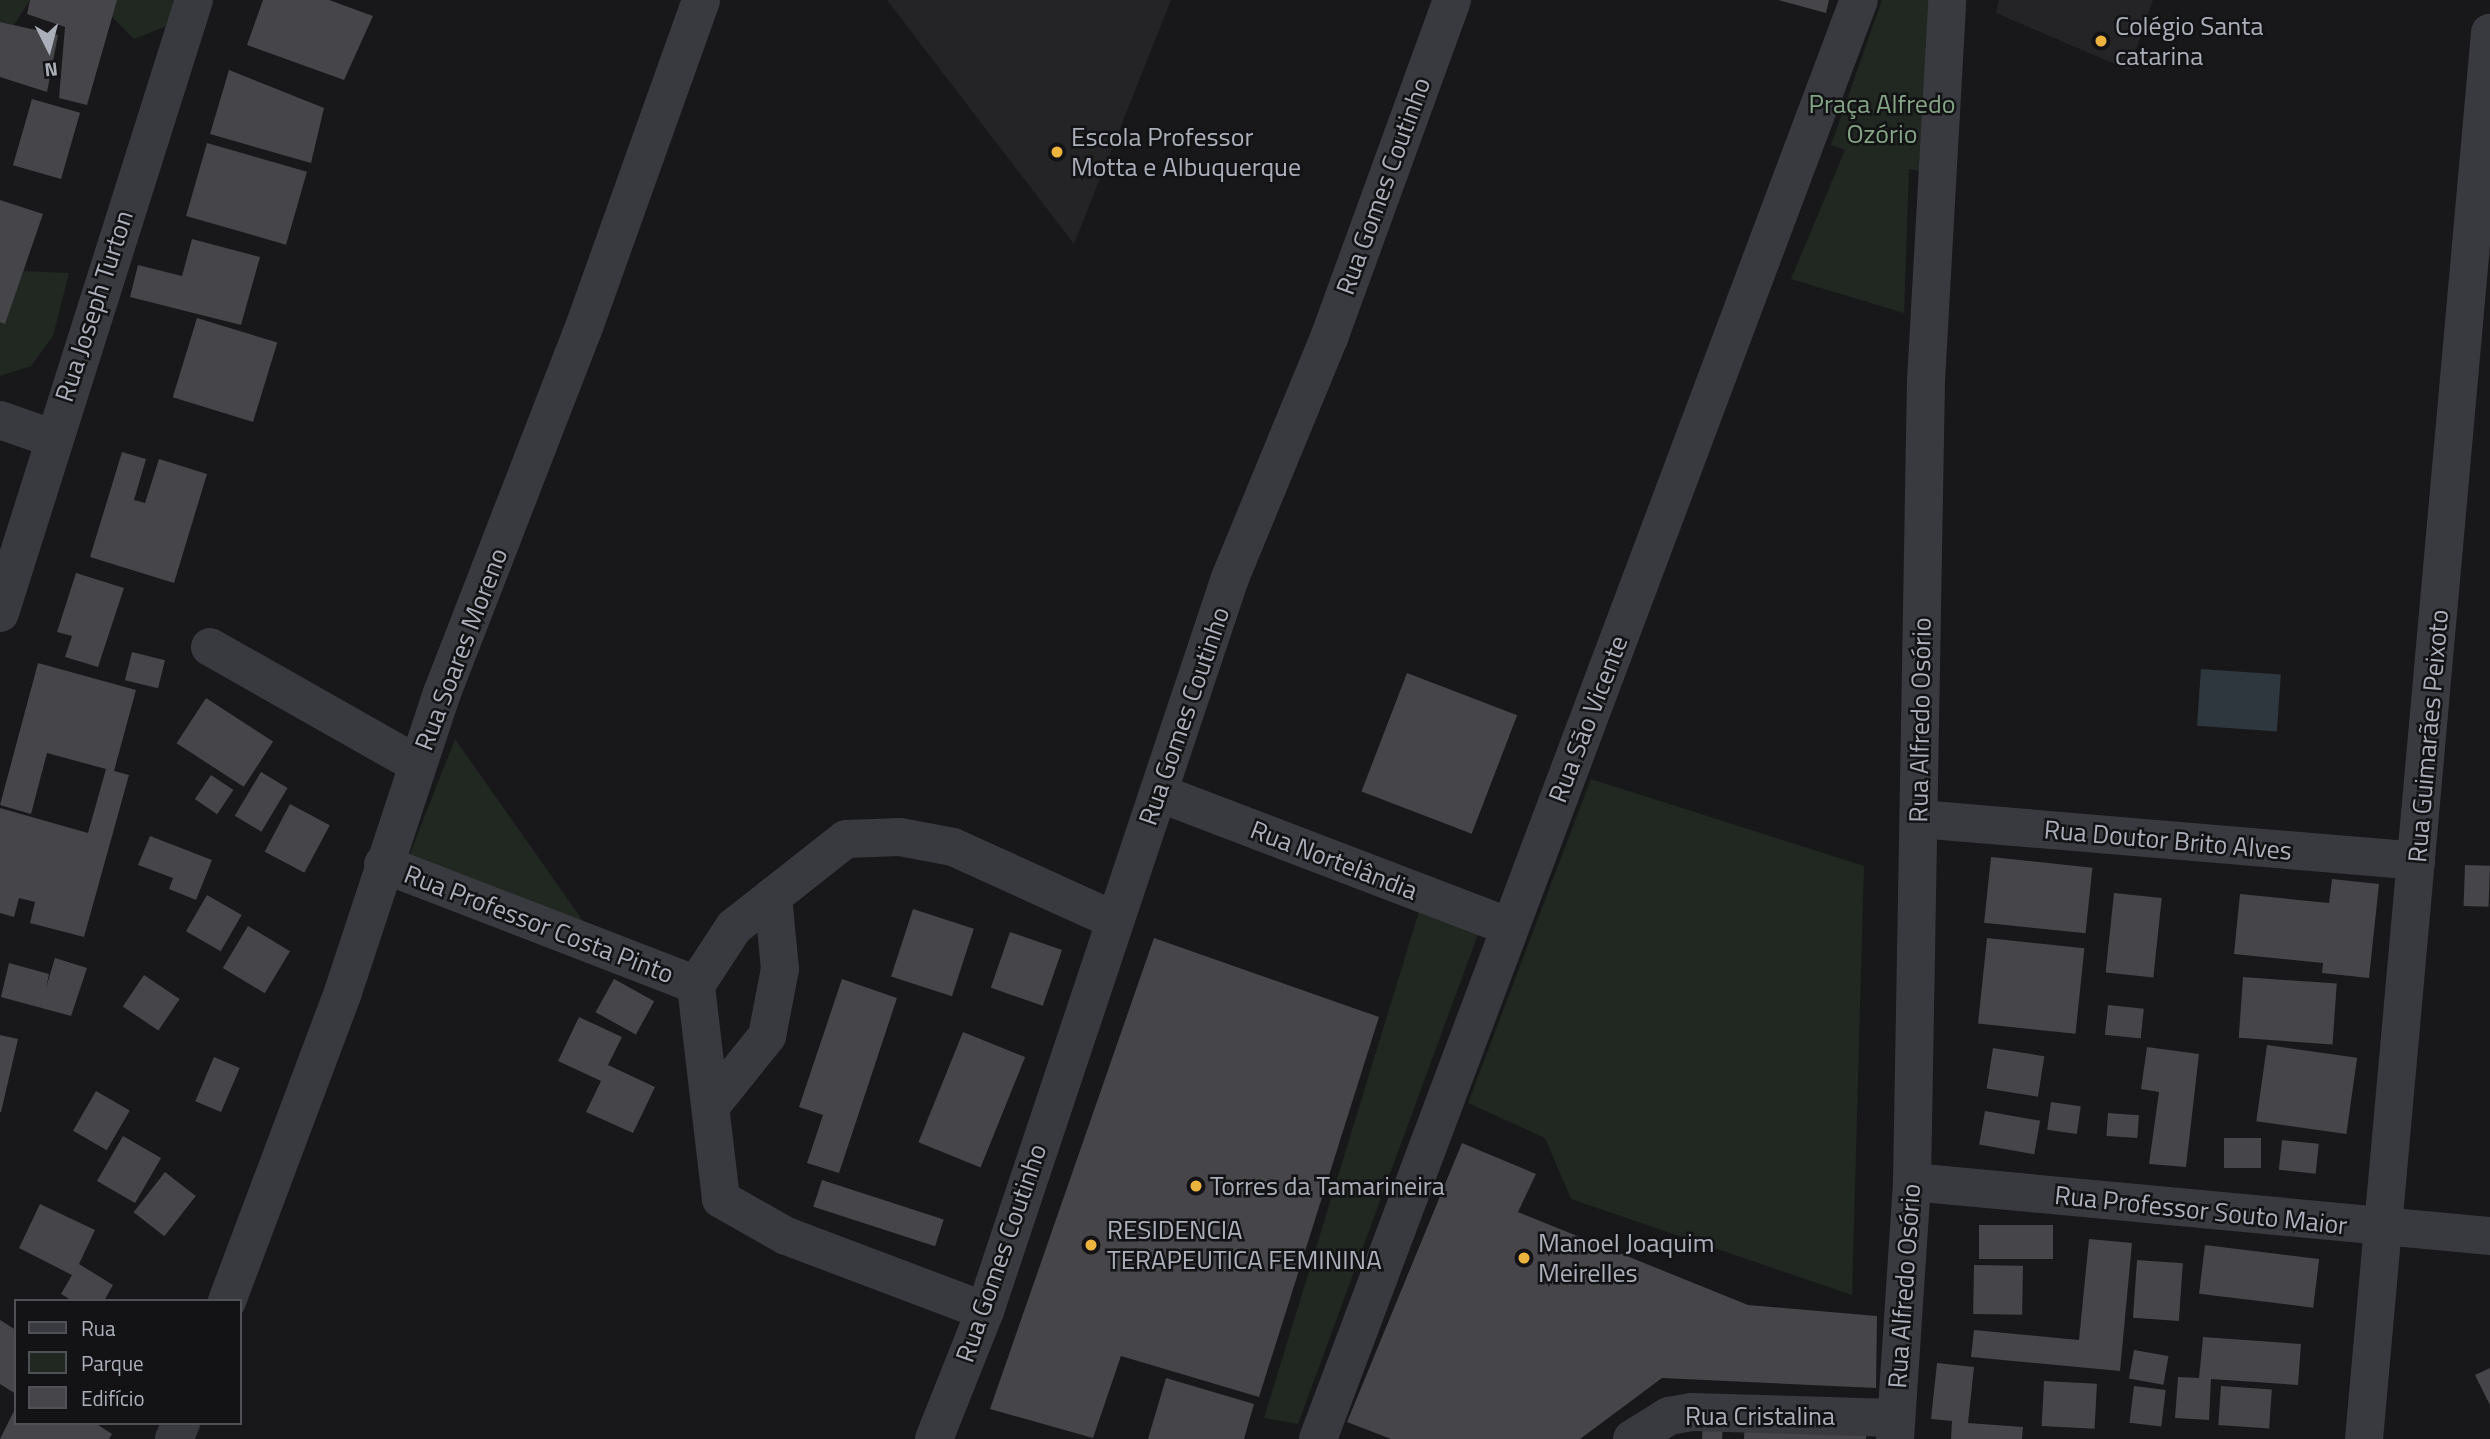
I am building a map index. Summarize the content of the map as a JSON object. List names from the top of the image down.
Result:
{
  "streets": {
    "street": [
      "Rua Gomes Coutinho",
      "Rua Joseph Turton",
      "Rua Soares Moreno",
      "Rua São Vicente",
      "Rua Alfredo Osório",
      "Rua Guimarães Peixoto",
      "Rua Doutor Brito Alves",
      "Rua Nortelândia",
      "Rua Professor Costa Pinto",
      "Rua Professor Souto Maior",
      "Rua Cristalina"
    ]
  },
  "crossings": [
    ["Rua Gomes Coutinho", "Rua Nortelândia"],
    ["Rua Soares Moreno", "Rua Professor Costa Pinto"],
    ["Rua São Vicente", "Rua Nortelândia"],
    ["Rua Alfredo Osório", "Rua Doutor Brito Alves"],
    ["Rua Alfredo Osório", "Rua Professor Souto Maior"],
    ["Rua Alfredo Osório", "Rua Cristalina"],
    ["Rua Guimarães Peixoto", "Rua Doutor Brito Alves"],
    ["Rua Guimarães Peixoto", "Rua Professor Souto Maior"]
  ],
  "parks": ["Praça Alfredo Ozório"],
  "places": [
    "Colégio Santa catarina",
    "Escola Professor Motta e Albuquerque",
    "Torres da Tamarineira",
    "RESIDENCIA TERAPEUTICA FEMININA",
    "Manoel Joaquim Meirelles"
  ],
  "legend": ["Rua", "Parque", "Edifício"],
  "north": "bottom"
}
